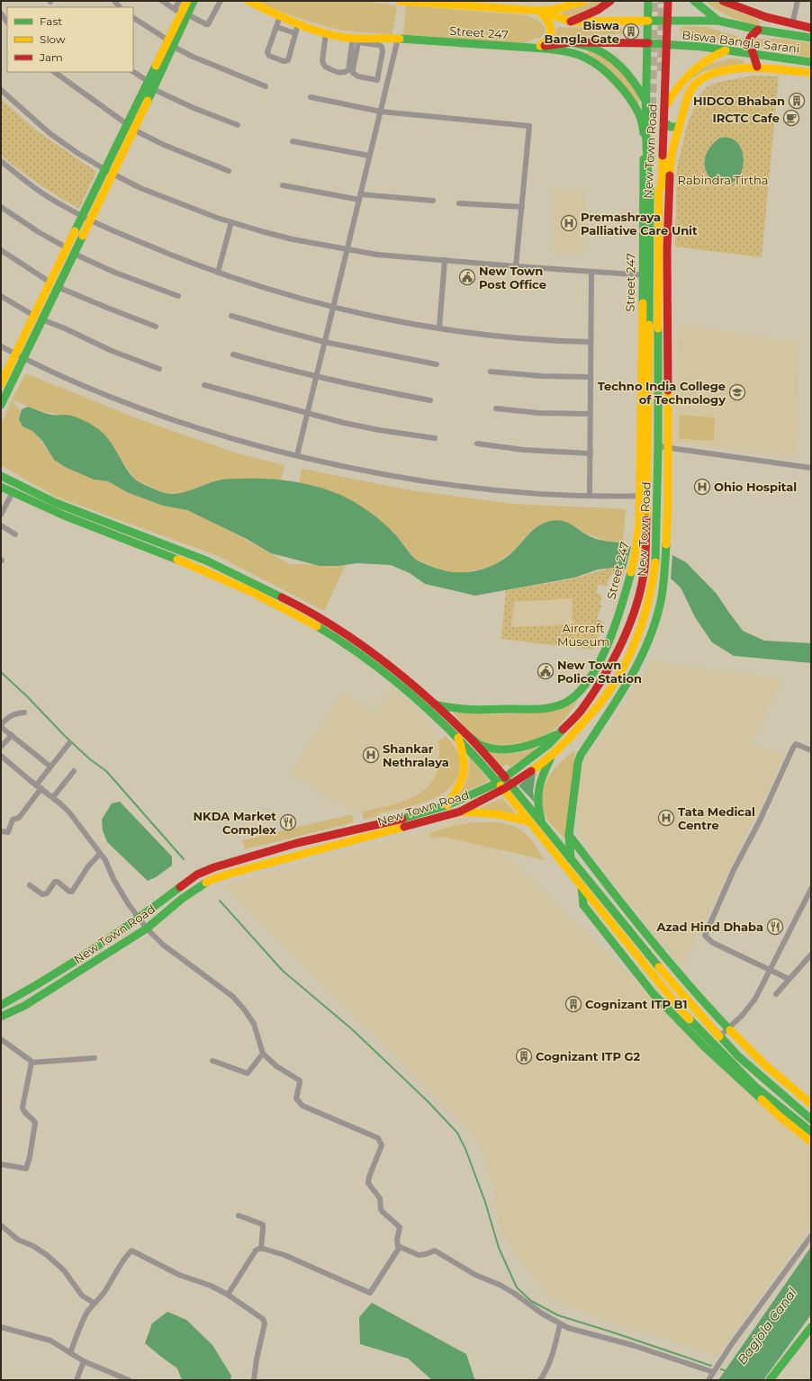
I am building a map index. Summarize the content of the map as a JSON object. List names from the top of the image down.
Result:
{
  "streets": {
    "street": ["Street 247", "Biswa Bangla Sarani", "New Town Road"]
  },
  "crossings": [
    ["Street 247", "New Town Road"],
    ["Biswa Bangla Sarani", "New Town Road"]
  ],
  "water": ["Bagjola Canal"],
  "parks": ["Rabindra Tirtha", "Aircraft Museum"],
  "places": {
    "building": [
      "Biswa Bangla Gate",
      "HIDCO Bhaban",
      "Cognizant ITP B1",
      "Cognizant ITP G2"
    ],
    "cafe": ["IRCTC Cafe"],
    "hospital": [
      "Premashraya Palliative Care Unit",
      "Ohio Hospital",
      "Shankar Nethralaya",
      "Tata Medical Centre"
    ],
    "public building": ["New Town Post Office", "New Town Police Station"],
    "school or university": ["Techno India College of Technology"],
    "restaurant": ["NKDA Market Complex", "Azad Hind Dhaba"]
  },
  "legend": ["Fast", "Slow", "Jam"]
}
